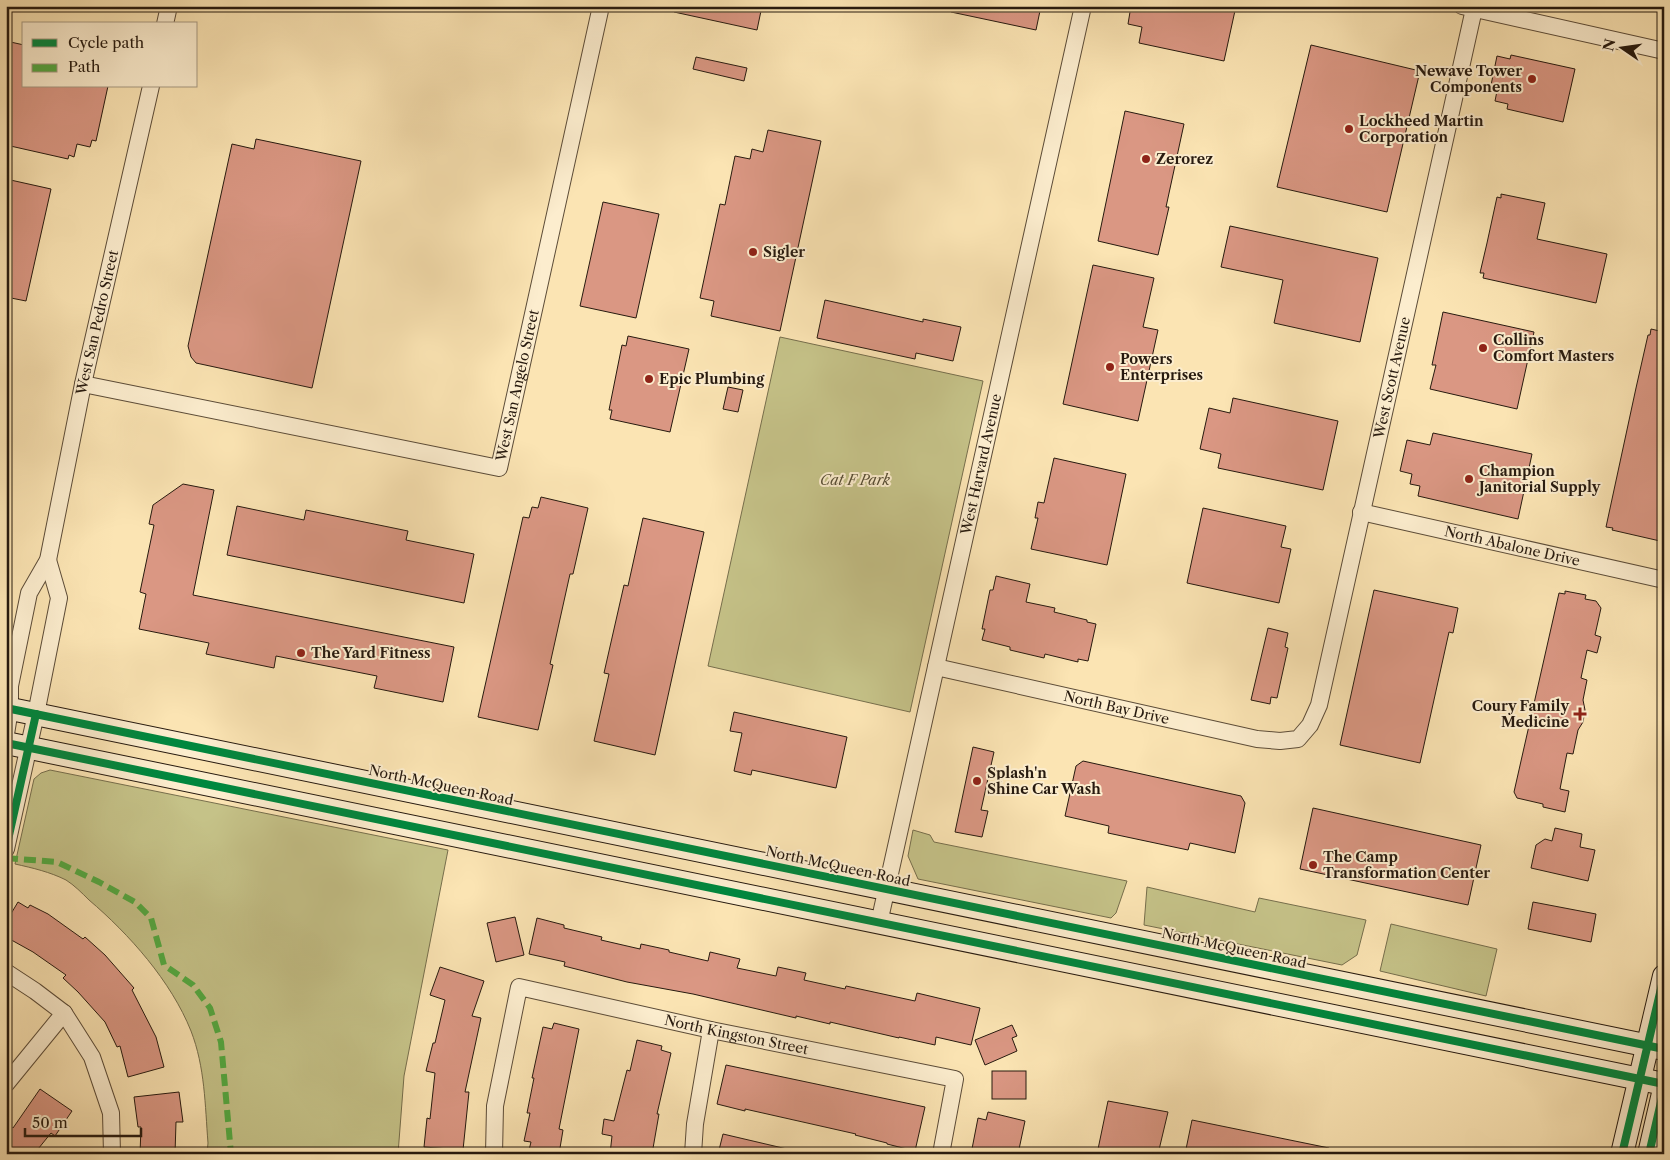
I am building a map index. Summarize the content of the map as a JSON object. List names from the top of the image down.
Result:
{
  "streets": {
    "main road": ["North McQueen Road"],
    "street": [
      "West San Pedro Street",
      "West Scott Avenue",
      "West San Angelo Street",
      "West Harvard Avenue",
      "North Abalone Drive",
      "North Bay Drive",
      "North Kingston Street"
    ]
  },
  "crossings": [
    ["West San Pedro Street", "West San Angelo Street"],
    ["West San Pedro Street", "North McQueen Road"],
    ["West Scott Avenue", "North Abalone Drive"],
    ["West Scott Avenue", "North Bay Drive"],
    ["West Harvard Avenue", "North Bay Drive"],
    ["West Harvard Avenue", "North McQueen Road"]
  ],
  "parks": ["Cat F Park"],
  "places": {
    "other": [
      "Newave Tower Components",
      "Lockheed Martin Corporation",
      "Zerorez",
      "Sigler",
      "Collins Comfort Masters",
      "Powers Enterprises",
      "Epic Plumbing",
      "Champion Janitorial Supply",
      "The Yard Fitness",
      "Splash'n Shine Car Wash",
      "The Camp Transformation Center"
    ],
    "health": ["Coury Family Medicine"]
  },
  "legend": ["Cycle path", "Path"],
  "scale_bar": "50 m",
  "north": "left"
}
